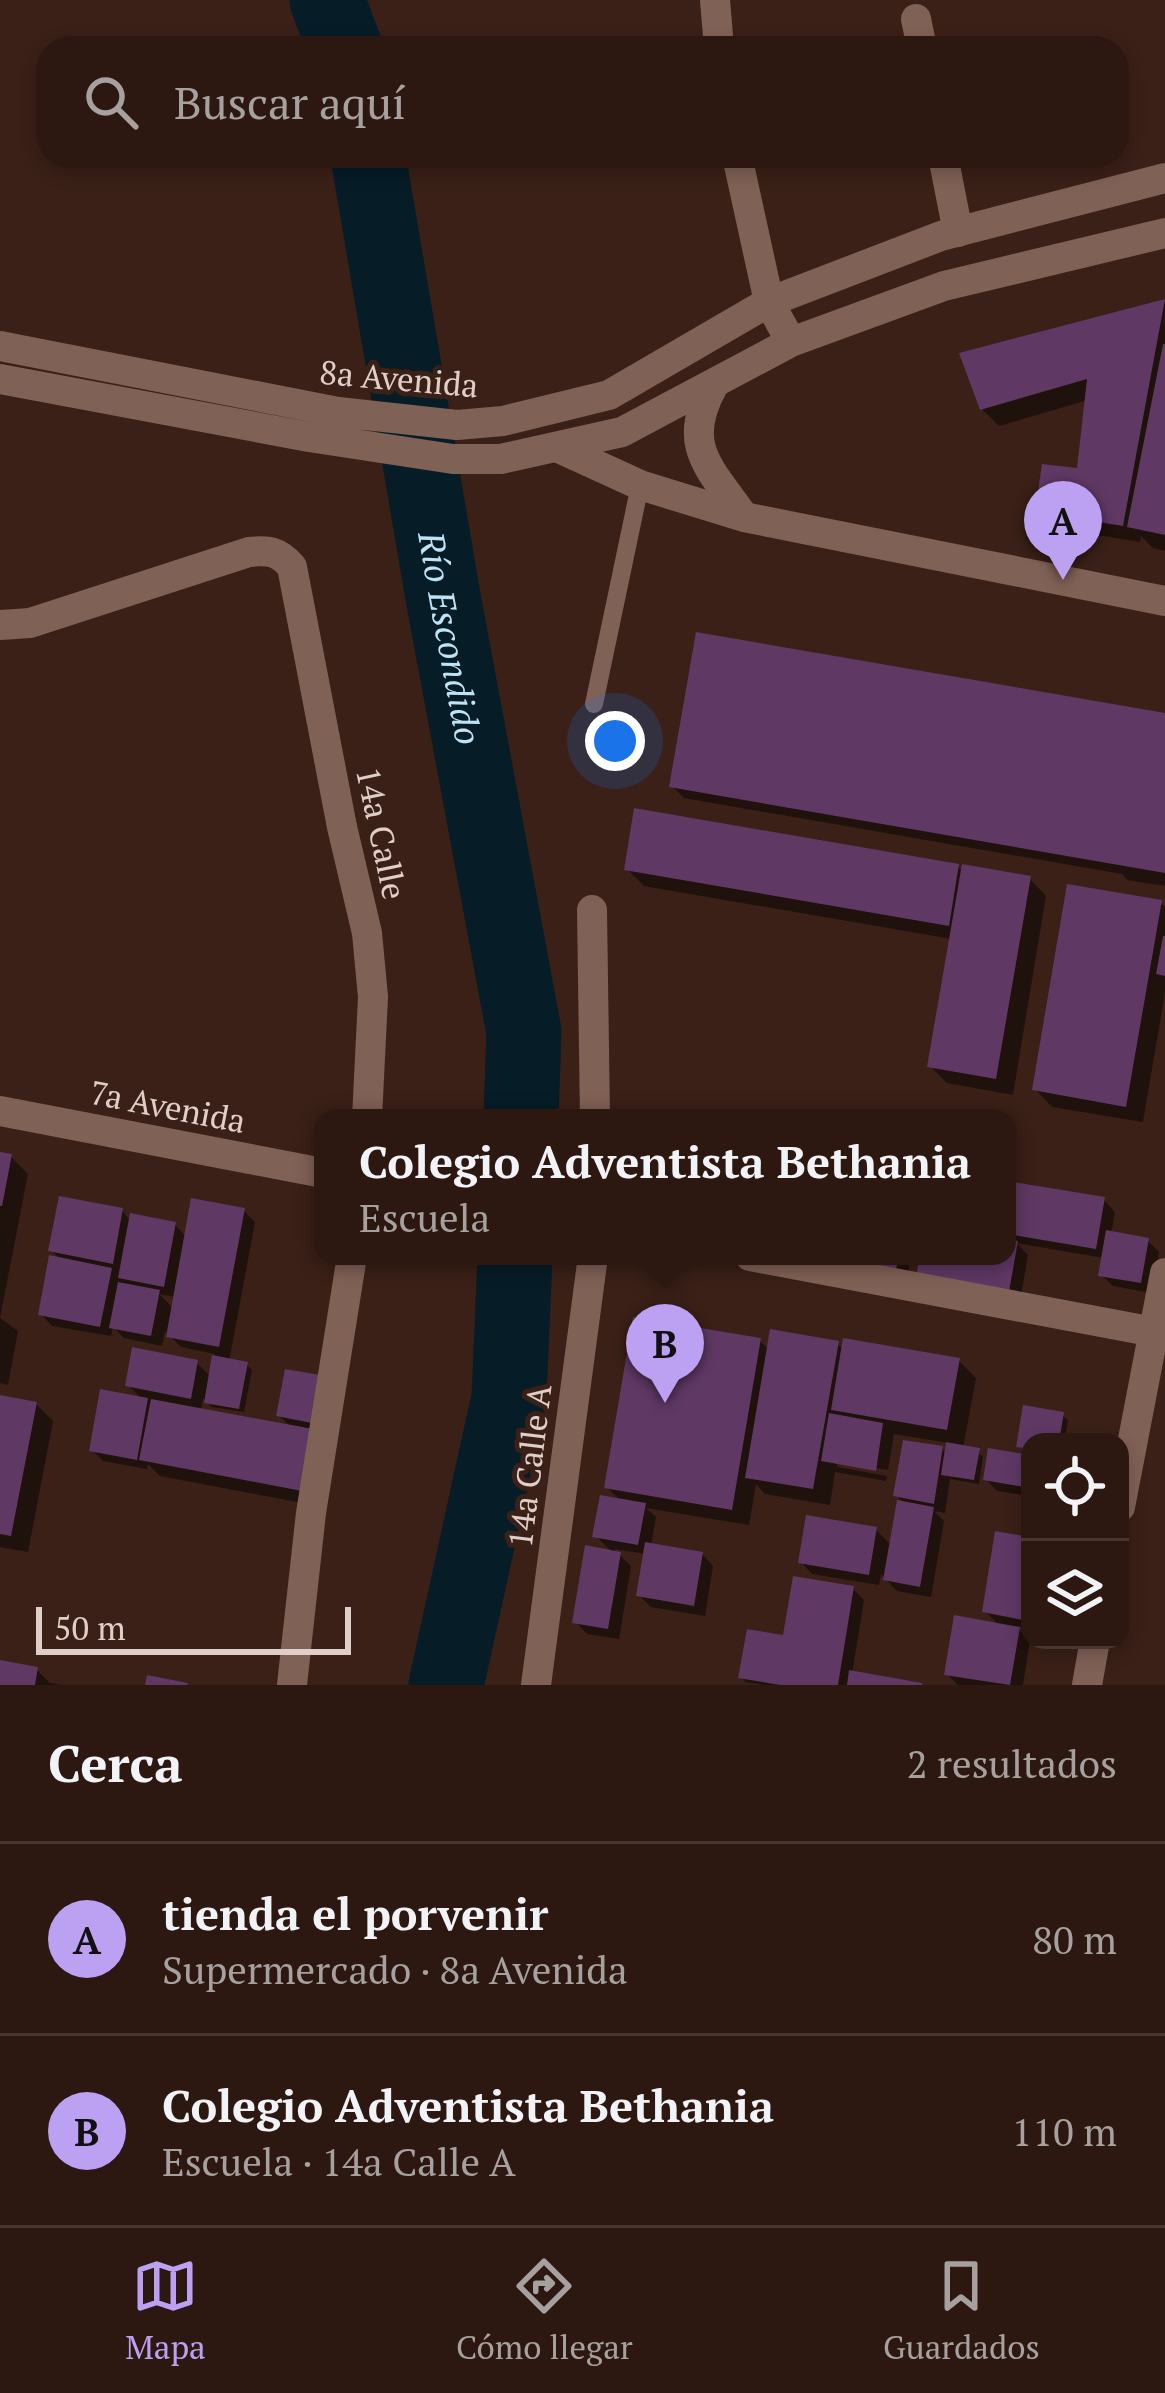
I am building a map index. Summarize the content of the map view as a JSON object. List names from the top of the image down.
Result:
{
  "streets": {
    "street": [
      "8a Avenida",
      "14a Calle",
      "7a Avenida",
      "14a Calle A"
    ]
  },
  "water": ["Río Escondido"],
  "scale_bar": "50 m",
  "page": {
    "search": "Buscar aquí",
    "pins": ["A", "B"],
    "popup": ["Colegio Adventista Bethania", "Escuela"],
    "scale": "50 m",
    "heading": ["Cerca", "2 resultados"],
    "list": [
      {
        "mark": "A",
        "name": "tienda el porvenir",
        "note": "Supermercado · 8a Avenida",
        "value": "80 m"
      },
      {
        "mark": "B",
        "name": "Colegio Adventista Bethania",
        "note": "Escuela · 14a Calle A",
        "value": "110 m"
      }
    ],
    "nav": ["Mapa", "Cómo llegar", "Guardados"]
  }
}
